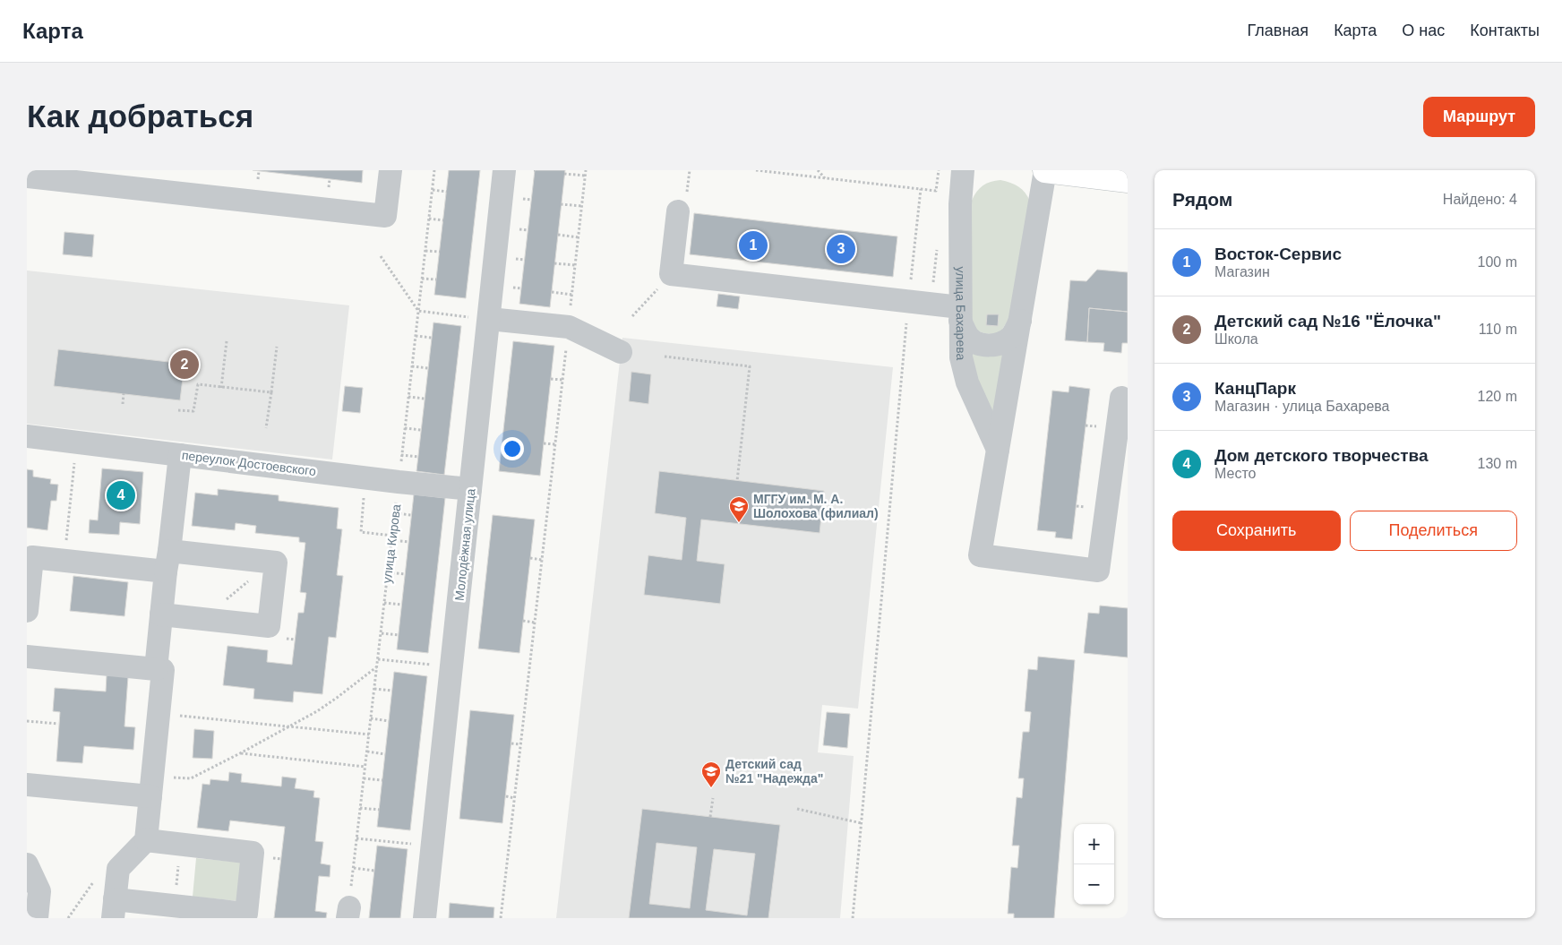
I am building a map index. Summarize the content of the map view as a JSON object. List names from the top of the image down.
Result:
{
  "streets": {
    "street": ["улица Бахарева", "переулок Достоевского", "Молодёжная улица"],
    "path": ["улица Кирова"]
  },
  "crossings": [
    ["переулок Достоевского", "улица Кирова"],
    ["переулок Достоевского", "Молодёжная улица"]
  ],
  "places": {
    "school or university": ["МГГУ им. М. А. Шолохова (филиал)", "Детский сад №21 \"Надежда\""]
  },
  "page": {
    "header": "Карта",
    "nav": [
      "Главная",
      "Карта",
      "О нас",
      "Контакты"
    ],
    "buttons": [
      "Маршрут",
      ["Сохранить", "Поделиться"]
    ],
    "title": "Как добраться",
    "heading": ["Рядом", "Найдено: 4"],
    "list": [
      {
        "mark": "1",
        "name": "Восток-Сервис",
        "note": "Магазин",
        "value": "100 m"
      },
      {
        "mark": "2",
        "name": "Детский сад №16 \"Ёлочка\"",
        "note": "Школа",
        "value": "110 m"
      },
      {
        "mark": "3",
        "name": "КанцПарк",
        "note": "Магазин · улица Бахарева",
        "value": "120 m"
      },
      {
        "mark": "4",
        "name": "Дом детского творчества",
        "note": "Место",
        "value": "130 m"
      }
    ],
    "pins": [
      "1",
      "3",
      "2",
      "4"
    ],
    "map_buttons": ["+", "−"]
  }
}
